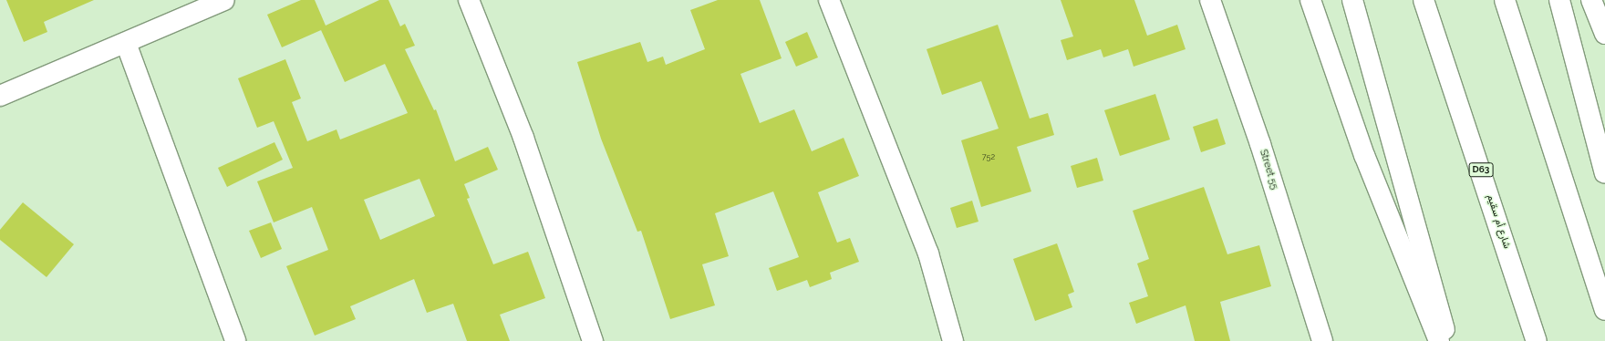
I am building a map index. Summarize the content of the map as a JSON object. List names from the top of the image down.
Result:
{
  "streets": {
    "street": ["Street 55", "D63", "شارع أم سقيم"]
  },
  "house_numbers": ["752"]
}
